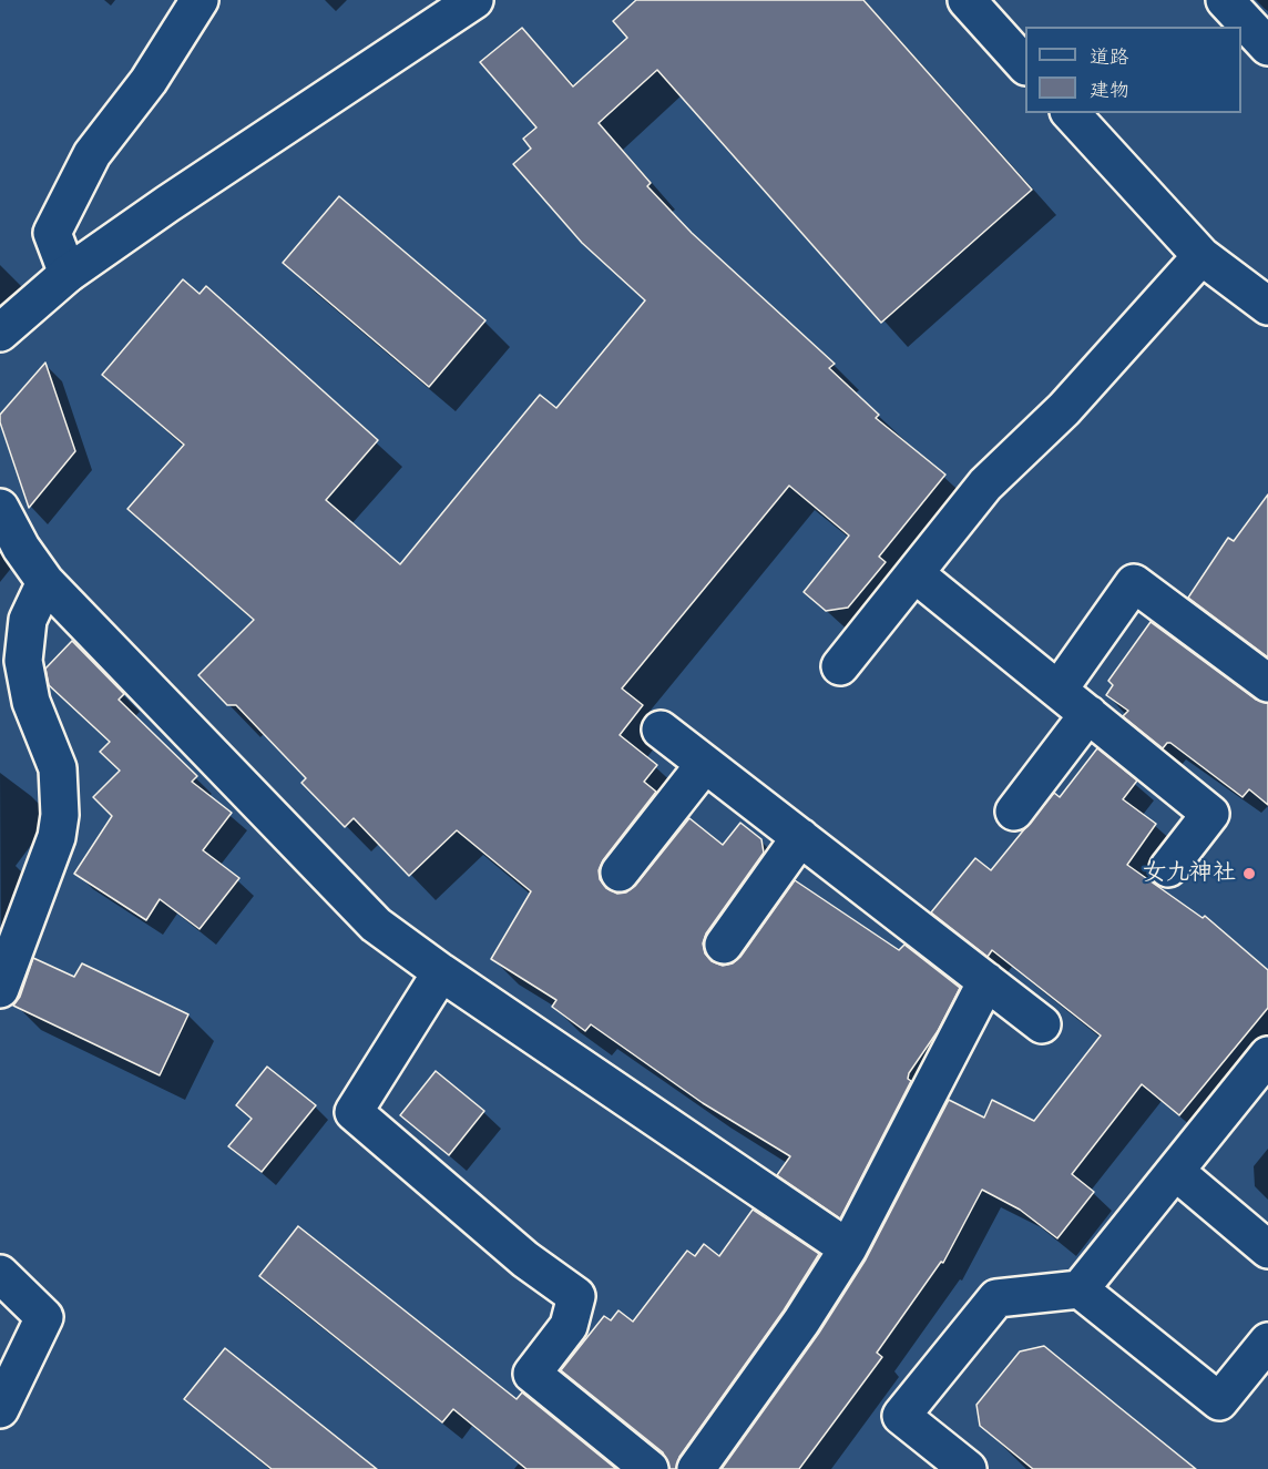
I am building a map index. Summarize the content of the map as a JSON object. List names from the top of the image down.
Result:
{
  "places": ["女九神社"],
  "legend": ["道路", "建物"]
}
